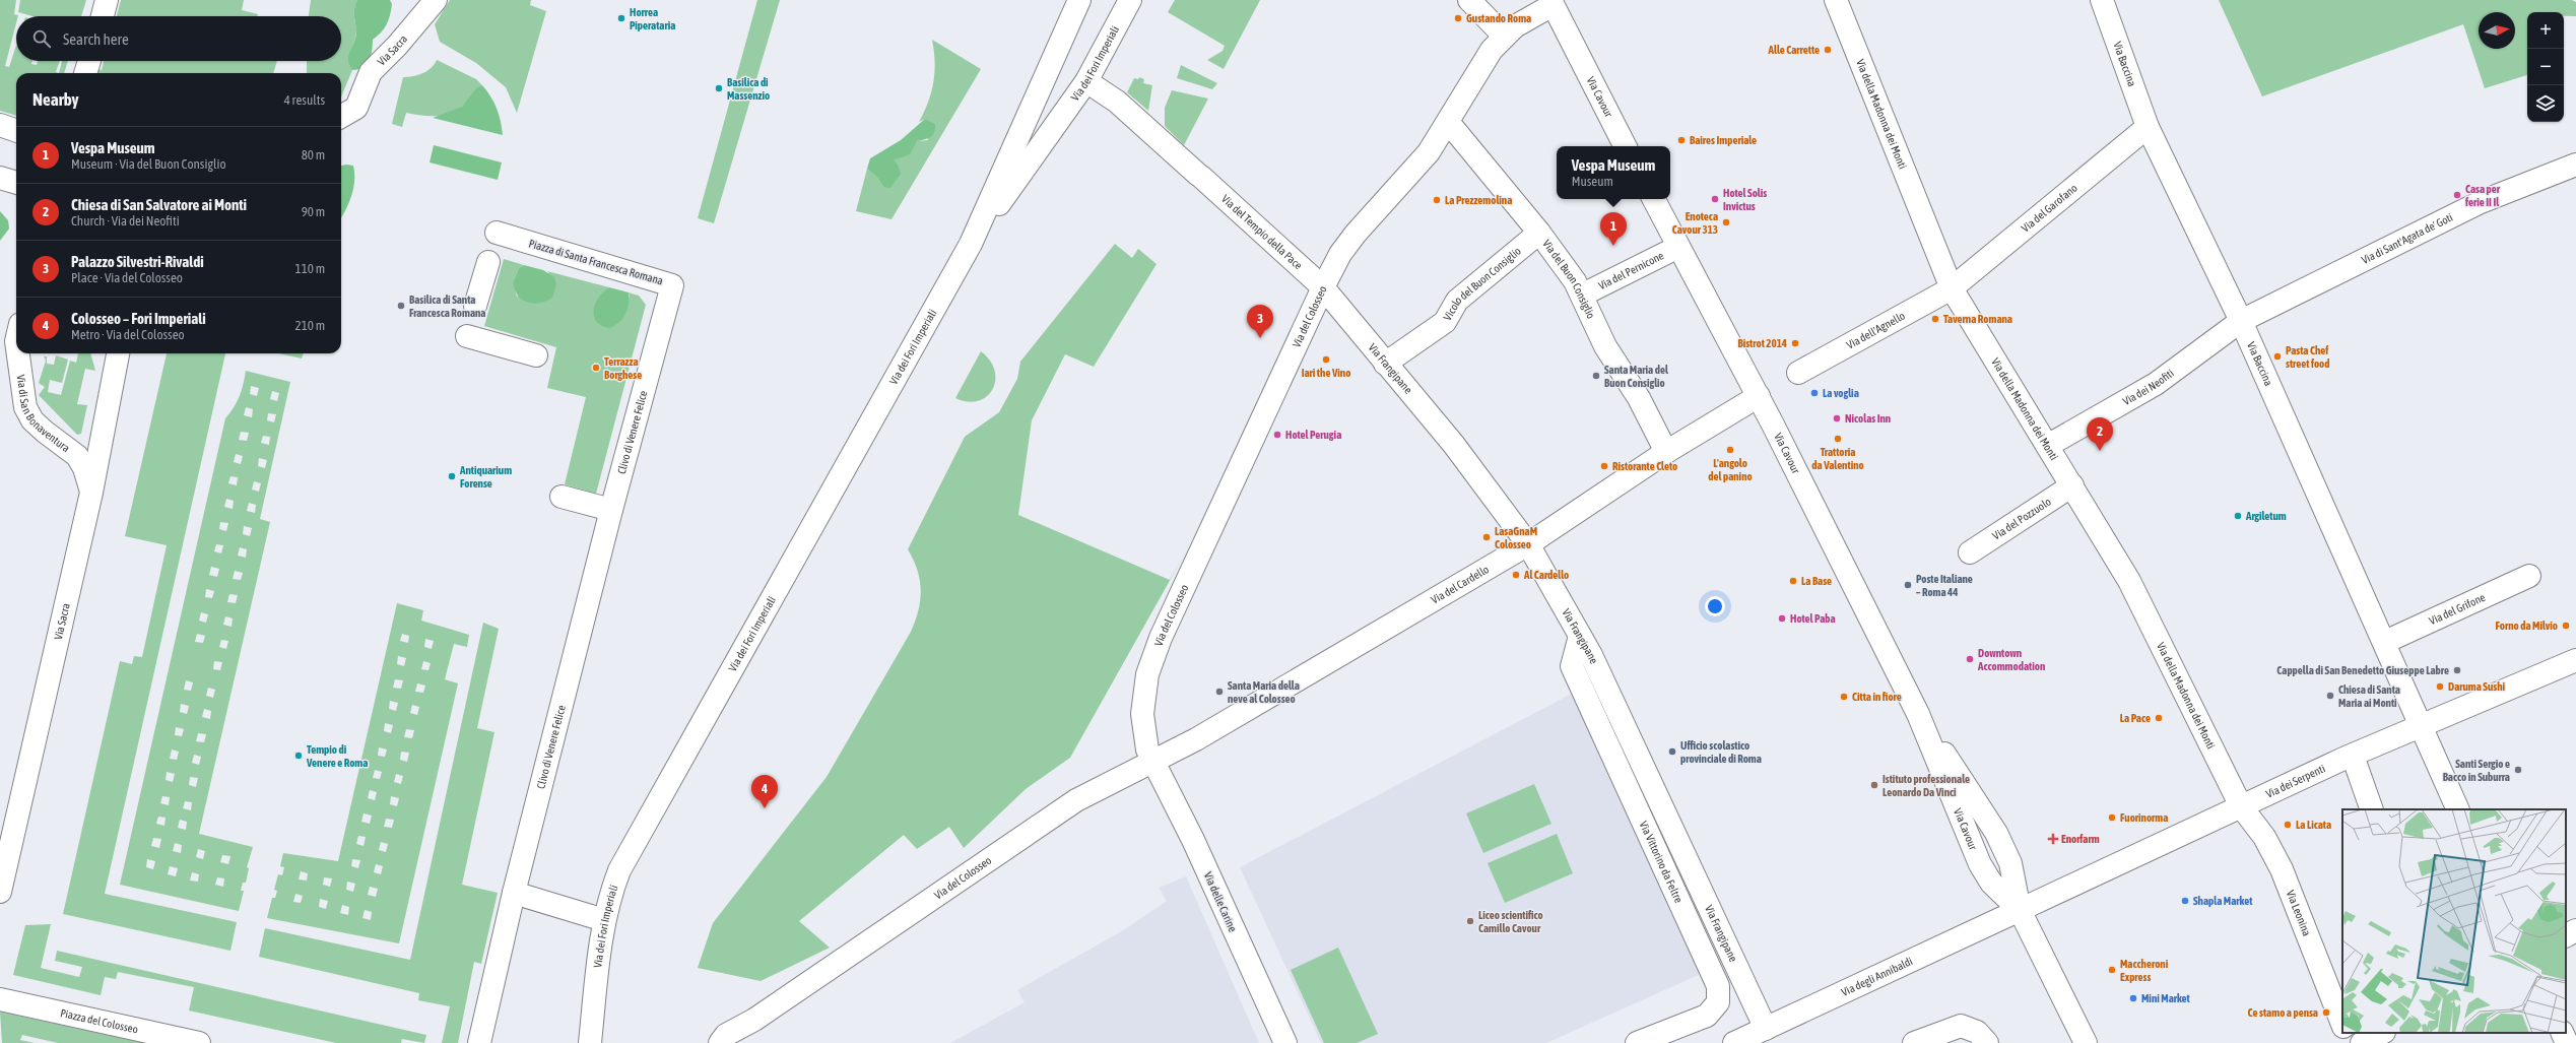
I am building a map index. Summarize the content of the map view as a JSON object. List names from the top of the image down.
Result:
{
  "streets": {
    "street": [
      "Via Sacra",
      "Via dei Fori Imperiali",
      "Via Baccina",
      "Via Cavour",
      "Via della Madonna dei Monti",
      "Via del Garofano",
      "Via del Tempio della Pace",
      "Via di Sant'Agata de' Goti",
      "Piazza di Santa Francesca Romana",
      "Via del Pernicone",
      "Via del Buon Consiglio",
      "Vicolo del Buon Consiglio",
      "Via del Colosseo",
      "Via dell'Agnello",
      "Via Frangipane",
      "Via dei Neofiti",
      "Via di San Bonaventura",
      "Clivo di Venere Felice",
      "Via del Pozzuolo",
      "Via del Cardello",
      "Via del Grifone",
      "Via dei Serpenti",
      "Via Vittorino da Feltre",
      "Via delle Carine",
      "Via Leonina",
      "Via degli Annibaldi",
      "Piazza del Colosseo"
    ]
  },
  "crossings": [
    ["Via Sacra", "Via di San Bonaventura"],
    ["Via dei Fori Imperiali", "Via del Tempio della Pace"],
    ["Via Baccina", "Via del Garofano"],
    ["Via Baccina", "Via di Sant'Agata de' Goti"],
    ["Via Baccina", "Via dei Neofiti"],
    ["Via Baccina", "Via del Grifone"],
    ["Via Baccina", "Via dei Serpenti"],
    ["Via Cavour", "Via del Pernicone"],
    ["Via Cavour", "Via del Colosseo"],
    ["Via Cavour", "Via del Cardello"],
    ["Via Cavour", "Via dei Serpenti"],
    ["Via Cavour", "Via degli Annibaldi"],
    ["Via della Madonna dei Monti", "Via del Garofano"],
    ["Via della Madonna dei Monti", "Via dell'Agnello"],
    ["Via della Madonna dei Monti", "Via dei Neofiti"],
    ["Via della Madonna dei Monti", "Via del Pozzuolo"],
    ["Via della Madonna dei Monti", "Via dei Serpenti"],
    ["Via della Madonna dei Monti", "Via Leonina"],
    ["Via del Garofano", "Via dell'Agnello"],
    ["Via del Tempio della Pace", "Via del Colosseo"],
    ["Via del Tempio della Pace", "Via Frangipane"],
    ["Via di Sant'Agata de' Goti", "Via dei Neofiti"],
    ["Piazza di Santa Francesca Romana", "Clivo di Venere Felice"],
    ["Via del Pernicone", "Via del Buon Consiglio"],
    ["Via del Buon Consiglio", "Vicolo del Buon Consiglio"],
    ["Via del Buon Consiglio", "Via del Colosseo"],
    ["Via del Buon Consiglio", "Via del Cardello"],
    ["Vicolo del Buon Consiglio", "Via Frangipane"],
    ["Via del Colosseo", "Via Frangipane"],
    ["Via del Colosseo", "Via del Cardello"],
    ["Via del Colosseo", "Via delle Carine"],
    ["Via Frangipane", "Via del Cardello"],
    ["Via Frangipane", "Via Vittorino da Feltre"],
    ["Via Frangipane", "Via degli Annibaldi"],
    ["Via del Cardello", "Via delle Carine"],
    ["Via dei Serpenti", "Via Leonina"],
    ["Via dei Serpenti", "Via degli Annibaldi"]
  ],
  "places": {
    "other": [
      "Horrea Piperataria",
      "Gustando Roma",
      "Alle Carrette",
      "Basilica di Massenzio",
      "Baires Imperiale",
      "Casa per ferie II Il",
      "Hotel Solis Invictus",
      "La Prezzemolina",
      "Enoteca Cavour 313",
      "Basilica di Santa Francesca Romana",
      "Taverna Romana",
      "Bistrot 2014",
      "Pasta Chef street food",
      "Iari the Vino",
      "Terrazza Borghese",
      "Santa Maria del Buon Consiglio",
      "La voglia",
      "Nicolas Inn",
      "Hotel Perugia",
      "Trattoria da Valentino",
      "L'angolo del panino",
      "Ristorante Cleto",
      "Antiquarium Forense",
      "Argiletum",
      "LasaGnaM Colosseo",
      "Al Cardello",
      "La Base",
      "Poste Italiane – Roma 44",
      "Hotel Paba",
      "Forno da Milvio",
      "Downtown Accommodation",
      "Cappella di San Benedetto Giuseppe Labre",
      "Daruma Sushi",
      "Santa Maria della neve al Colosseo",
      "Chiesa di Santa Maria ai Monti",
      "Citta in fiore",
      "La Pace",
      "Ufficio scolastico provinciale di Roma",
      "Tempio di Venere e Roma",
      "Santi Sergio e Bacco in Suburra",
      "Istituto professionale Leonardo Da Vinci",
      "Fuorinorma",
      "La Licata",
      "Shapla Market",
      "Liceo scientifico Camillo Cavour",
      "Maccheroni Express",
      "Mini Market",
      "Ce stamo a pensa"
    ],
    "health": ["Enorfarm"]
  },
  "north": "right",
  "page": {
    "map_buttons": ["+", "−"],
    "search": "Search here",
    "heading": ["Nearby", "4 results"],
    "list": [
      {
        "mark": "1",
        "name": "Vespa Museum",
        "note": "Museum · Via del Buon Consiglio",
        "value": "80 m"
      },
      {
        "mark": "2",
        "name": "Chiesa di San Salvatore ai Monti",
        "note": "Church · Via dei Neofiti",
        "value": "90 m"
      },
      {
        "mark": "3",
        "name": "Palazzo Silvestri-Rivaldi",
        "note": "Place · Via del Colosseo",
        "value": "110 m"
      },
      {
        "mark": "4",
        "name": "Colosseo – Fori Imperiali",
        "note": "Metro · Via del Colosseo",
        "value": "210 m"
      }
    ],
    "popup": ["Vespa Museum", "Museum"],
    "pins": [
      "1",
      "3",
      "2",
      "4"
    ]
  }
}
